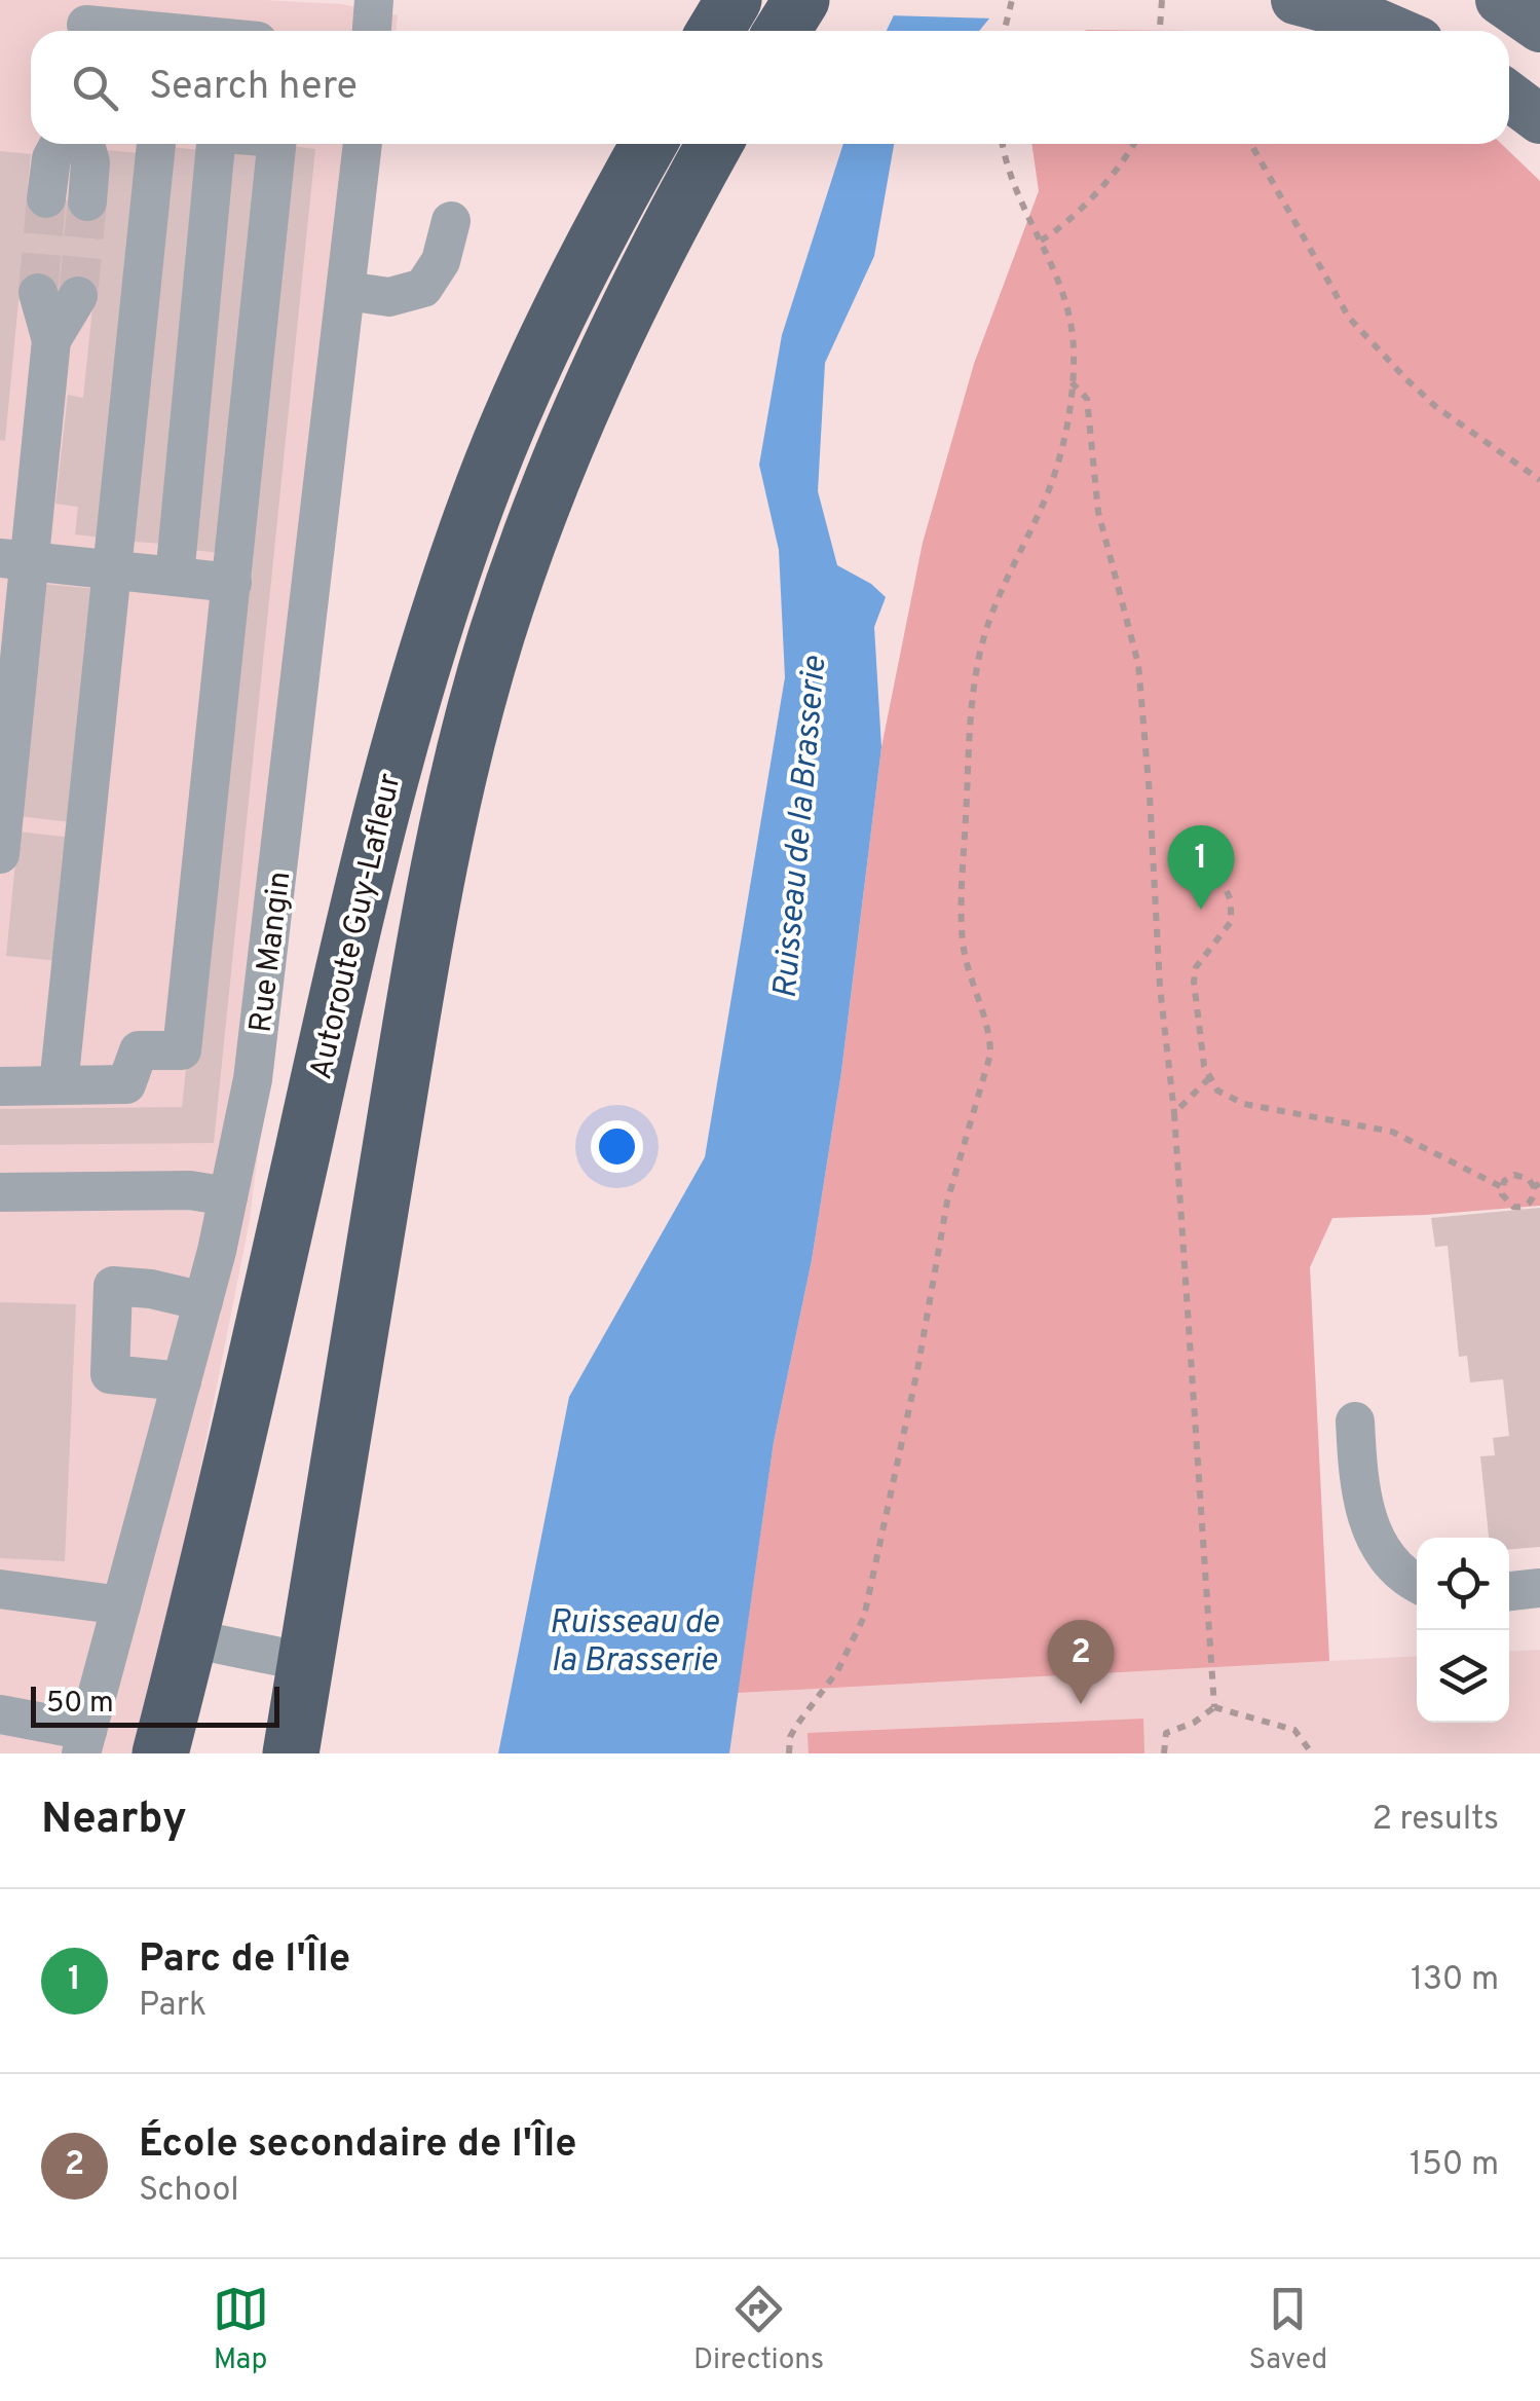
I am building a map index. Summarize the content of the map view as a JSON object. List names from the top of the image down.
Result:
{
  "streets": {
    "highway": ["Autoroute Guy-Lafleur"],
    "street": ["Rue Mangin"]
  },
  "water": ["Ruisseau de la Brasserie"],
  "scale_bar": "50 m",
  "page": {
    "search": "Search here",
    "pins": ["1", "2"],
    "scale": "50 m",
    "heading": ["Nearby", "2 results"],
    "list": [
      {
        "mark": "1",
        "name": "Parc de l'Île",
        "note": "Park",
        "value": "130 m"
      },
      {
        "mark": "2",
        "name": "École secondaire de l'Île",
        "note": "School",
        "value": "150 m"
      }
    ],
    "nav": ["Map", "Directions", "Saved"]
  }
}
